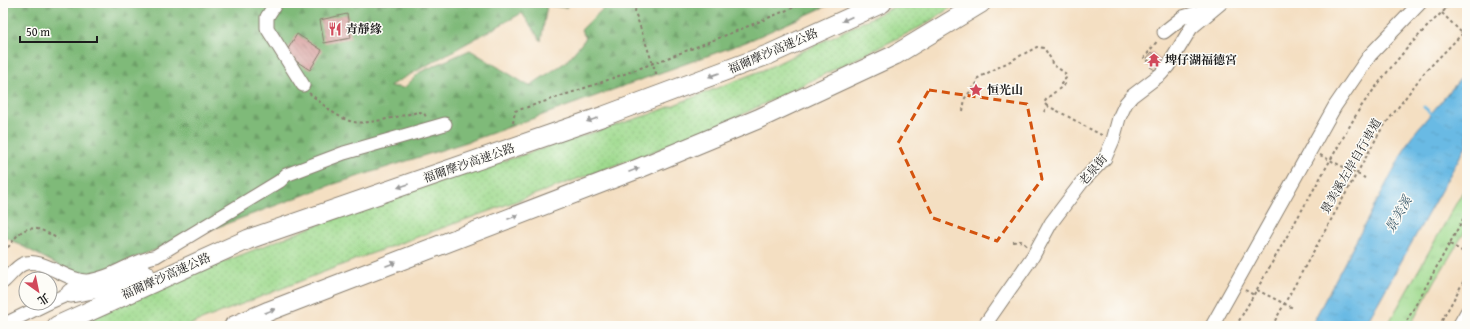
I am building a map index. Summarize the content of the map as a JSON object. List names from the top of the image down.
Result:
{
  "streets": {
    "highway": ["福爾摩沙高速公路"],
    "street": ["老泉街"],
    "path": ["景美溪左岸自行車道"]
  },
  "water": ["景美溪"],
  "places": {
    "restaurant": ["青靜緣"],
    "temple": ["埤仔湖福德宮"],
    "place": ["恒光山"]
  },
  "scale_bar": "50 m",
  "north": "bottom right"
}
